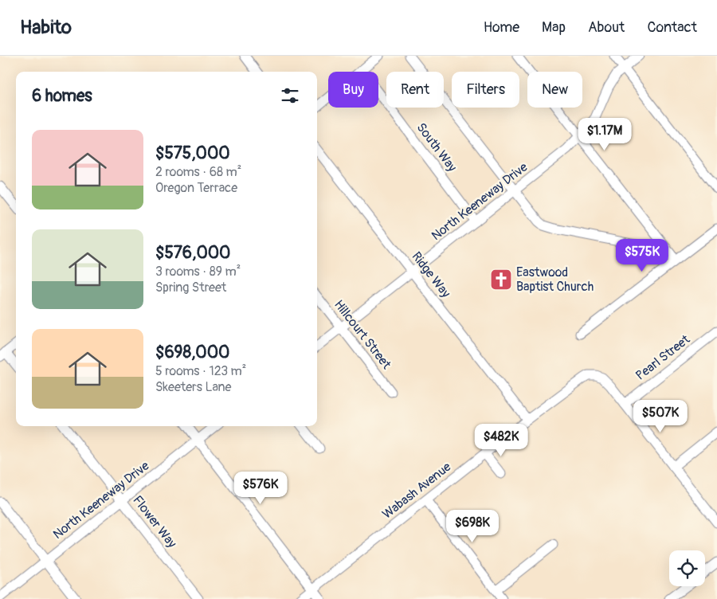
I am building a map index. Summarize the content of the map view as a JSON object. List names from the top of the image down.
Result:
{
  "streets": {
    "street": [
      "South Way",
      "North Keeneway Drive",
      "Ridge Way",
      "Hillcourt Street",
      "Pearl Street",
      "Wabash Avenue",
      "Flower Way"
    ]
  },
  "crossings": [
    ["South Way", "North Keeneway Drive"],
    ["North Keeneway Drive", "Ridge Way"],
    ["North Keeneway Drive", "Hillcourt Street"],
    ["North Keeneway Drive", "Flower Way"],
    ["Ridge Way", "Wabash Avenue"],
    ["Pearl Street", "Wabash Avenue"]
  ],
  "places": {
    "church": ["Eastwood Baptist Church"]
  },
  "page": {
    "header": "Habito",
    "nav": [
      "Home",
      "Map",
      "About",
      "Contact"
    ],
    "chip": [
      "Buy",
      "Rent",
      "Filters",
      "New"
    ],
    "heading": "6 homes",
    "price": [
      "$1.17M",
      "$575K",
      "$507K",
      "$482K",
      "$576K",
      "$698K"
    ],
    "list": [
      {
        "name": "$575,000",
        "note": "2 rooms · 68 m² · Oregon Terrace"
      },
      {
        "name": "$576,000",
        "note": "3 rooms · 89 m² · Spring Street"
      },
      {
        "name": "$698,000",
        "note": "5 rooms · 123 m² · Skeeters Lane"
      }
    ]
  }
}
